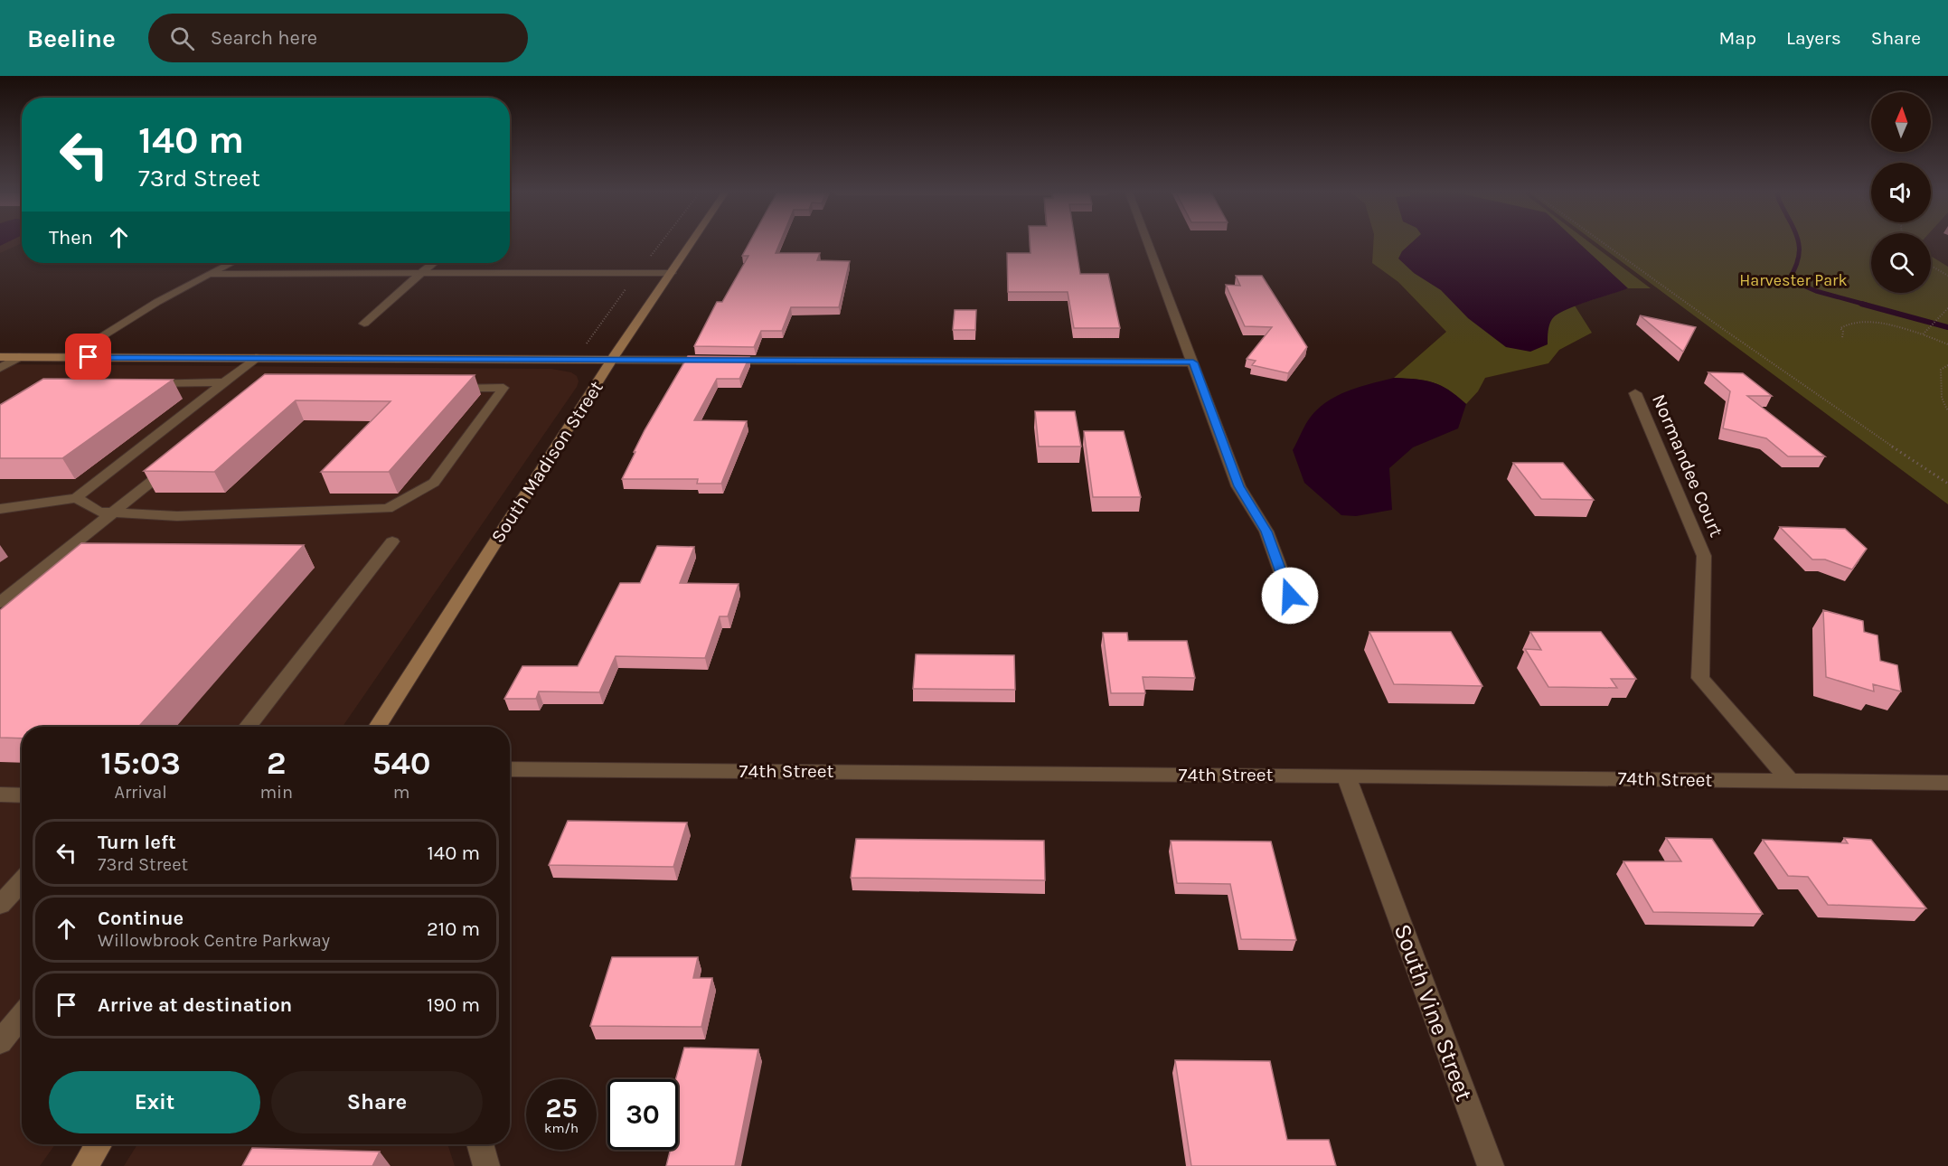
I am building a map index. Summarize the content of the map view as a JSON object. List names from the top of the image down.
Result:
{
  "streets": {
    "street": [
      "South Madison Street",
      "Normandee Court",
      "74th Street",
      "South Vine Street"
    ]
  },
  "crossings": [
    ["Normandee Court", "74th Street"],
    ["74th Street", "South Vine Street"]
  ],
  "parks": ["Harvester Park"],
  "north": "top",
  "page": {
    "header": "Beeline",
    "search": "Search here",
    "nav": ["Map", "Layers", "Share"],
    "turn": ["140 m", "73rd Street"],
    "then": "Then",
    "eta": [
      "15:03",
      "Arrival",
      "2",
      "min",
      "540",
      "m"
    ],
    "list": [
      {
        "name": "Turn left",
        "note": "73rd Street",
        "value": "140 m"
      },
      {
        "name": "Continue",
        "note": "Willowbrook Centre Parkway",
        "value": "210 m"
      },
      {
        "name": "Arrive at destination",
        "value": "190 m"
      }
    ],
    "buttons": ["Exit", "Share"],
    "speed": "25 km/h",
    "limit": "30"
  }
}
